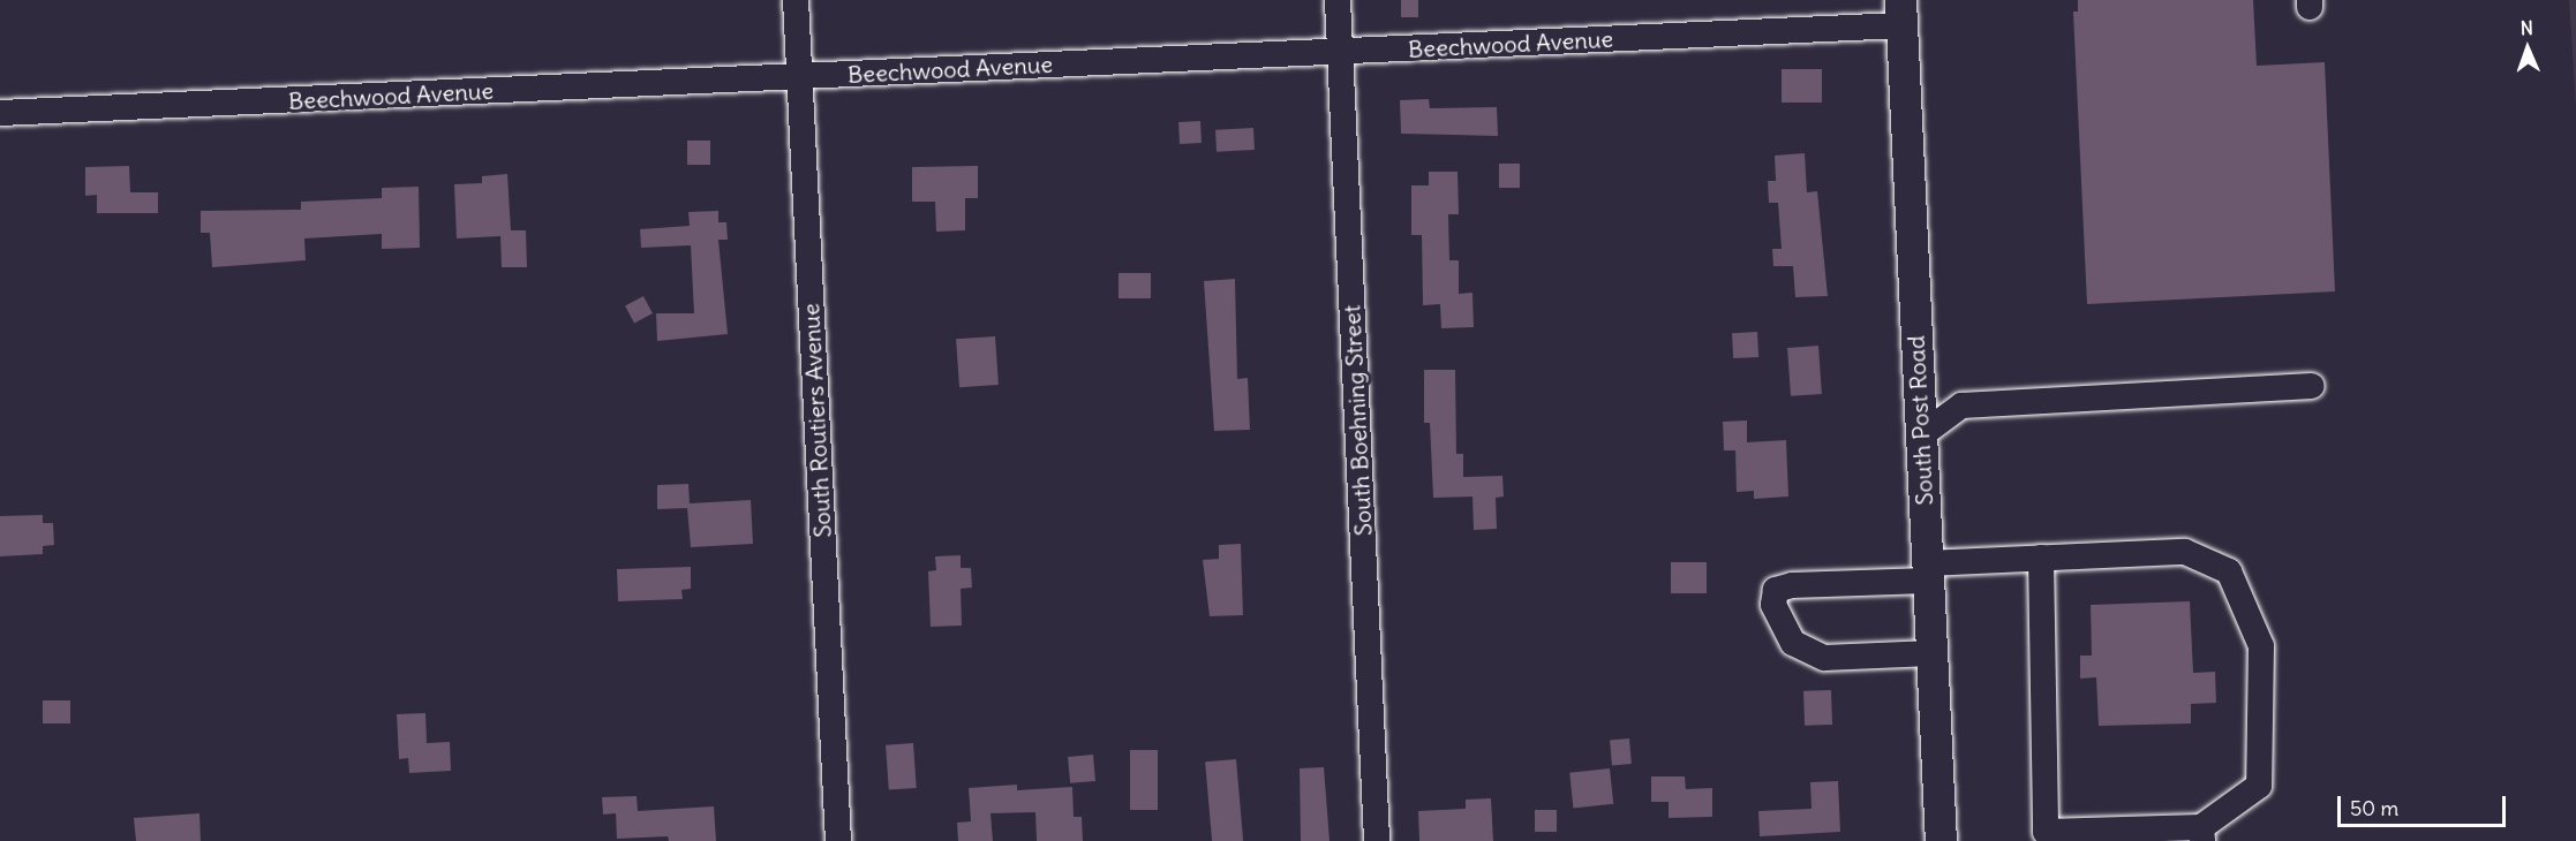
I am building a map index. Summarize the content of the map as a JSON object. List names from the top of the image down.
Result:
{
  "streets": {
    "main road": ["South Post Road"],
    "street": ["Beechwood Avenue", "South Routiers Avenue", "South Boehning Street"]
  },
  "crossings": [
    ["Beechwood Avenue", "South Routiers Avenue"],
    ["Beechwood Avenue", "South Boehning Street"],
    ["Beechwood Avenue", "South Post Road"]
  ],
  "scale_bar": "50 m",
  "north": "top"
}
